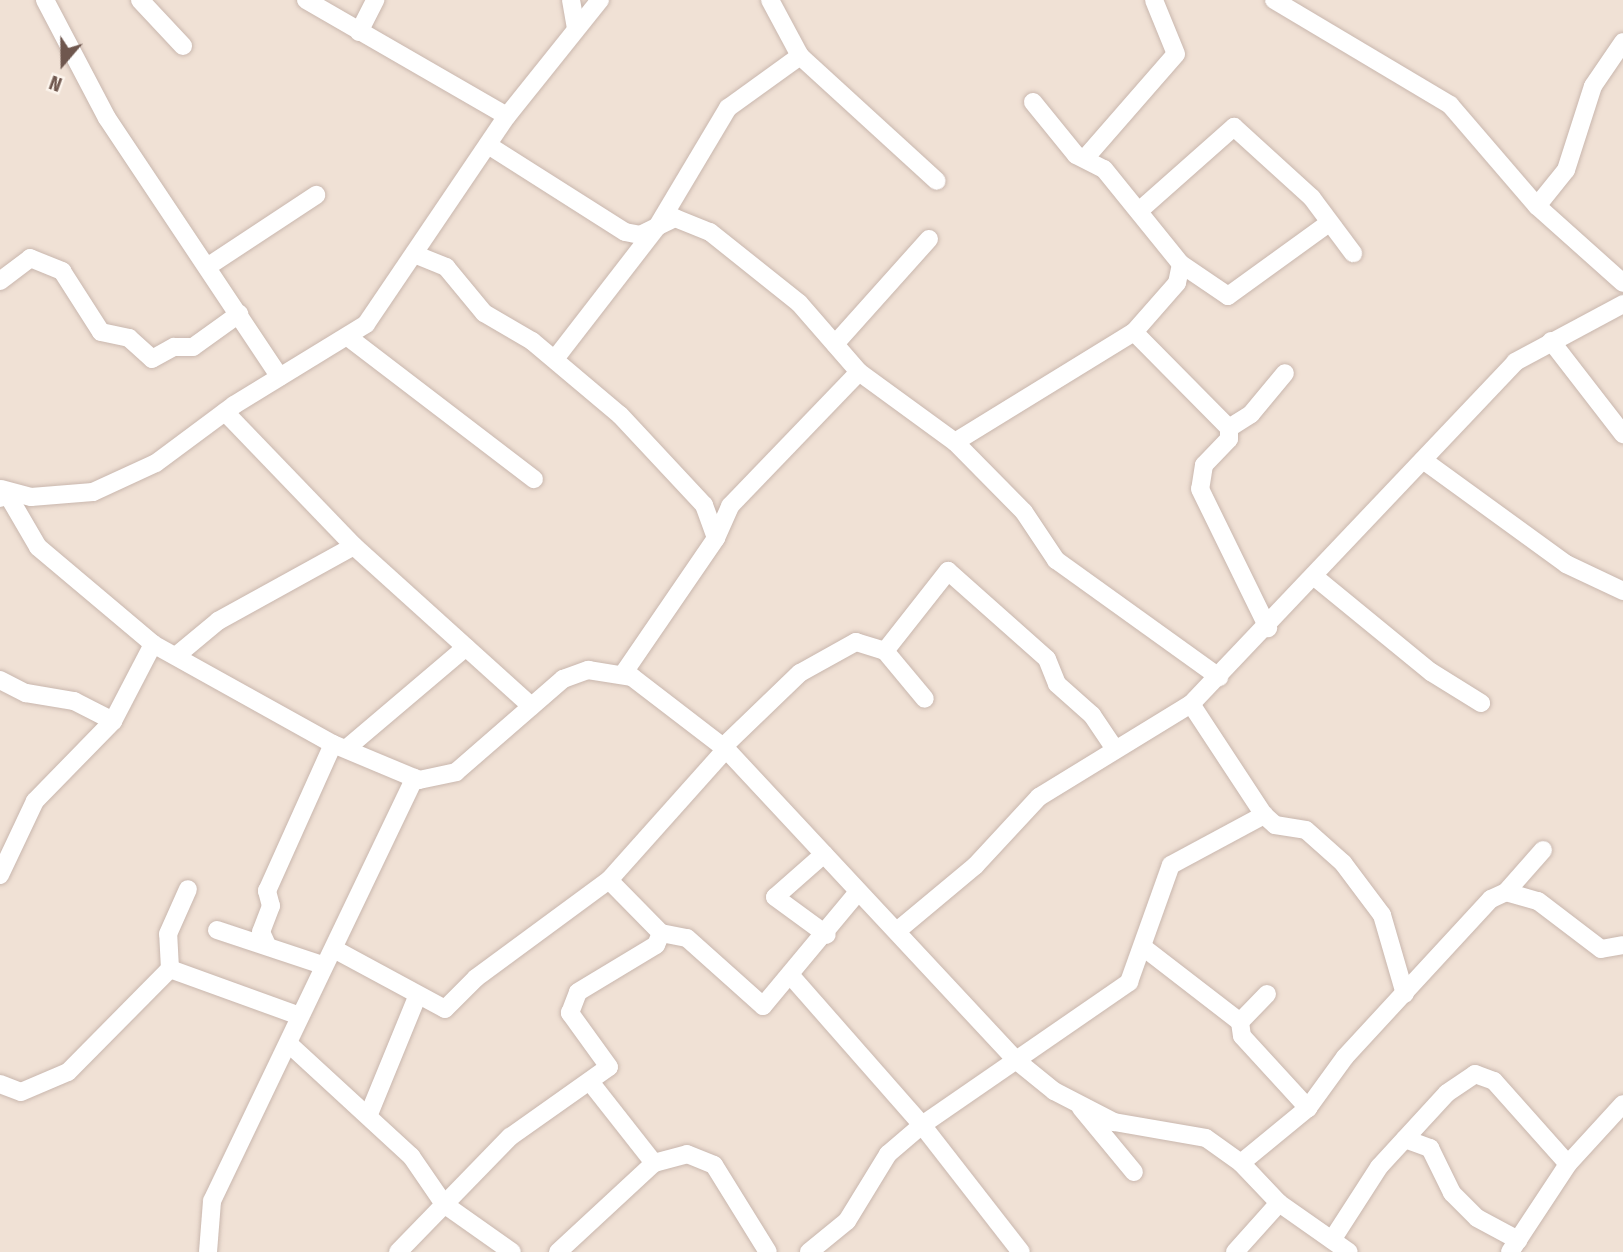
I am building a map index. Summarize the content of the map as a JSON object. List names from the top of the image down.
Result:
{
  "north": "bottom"
}
